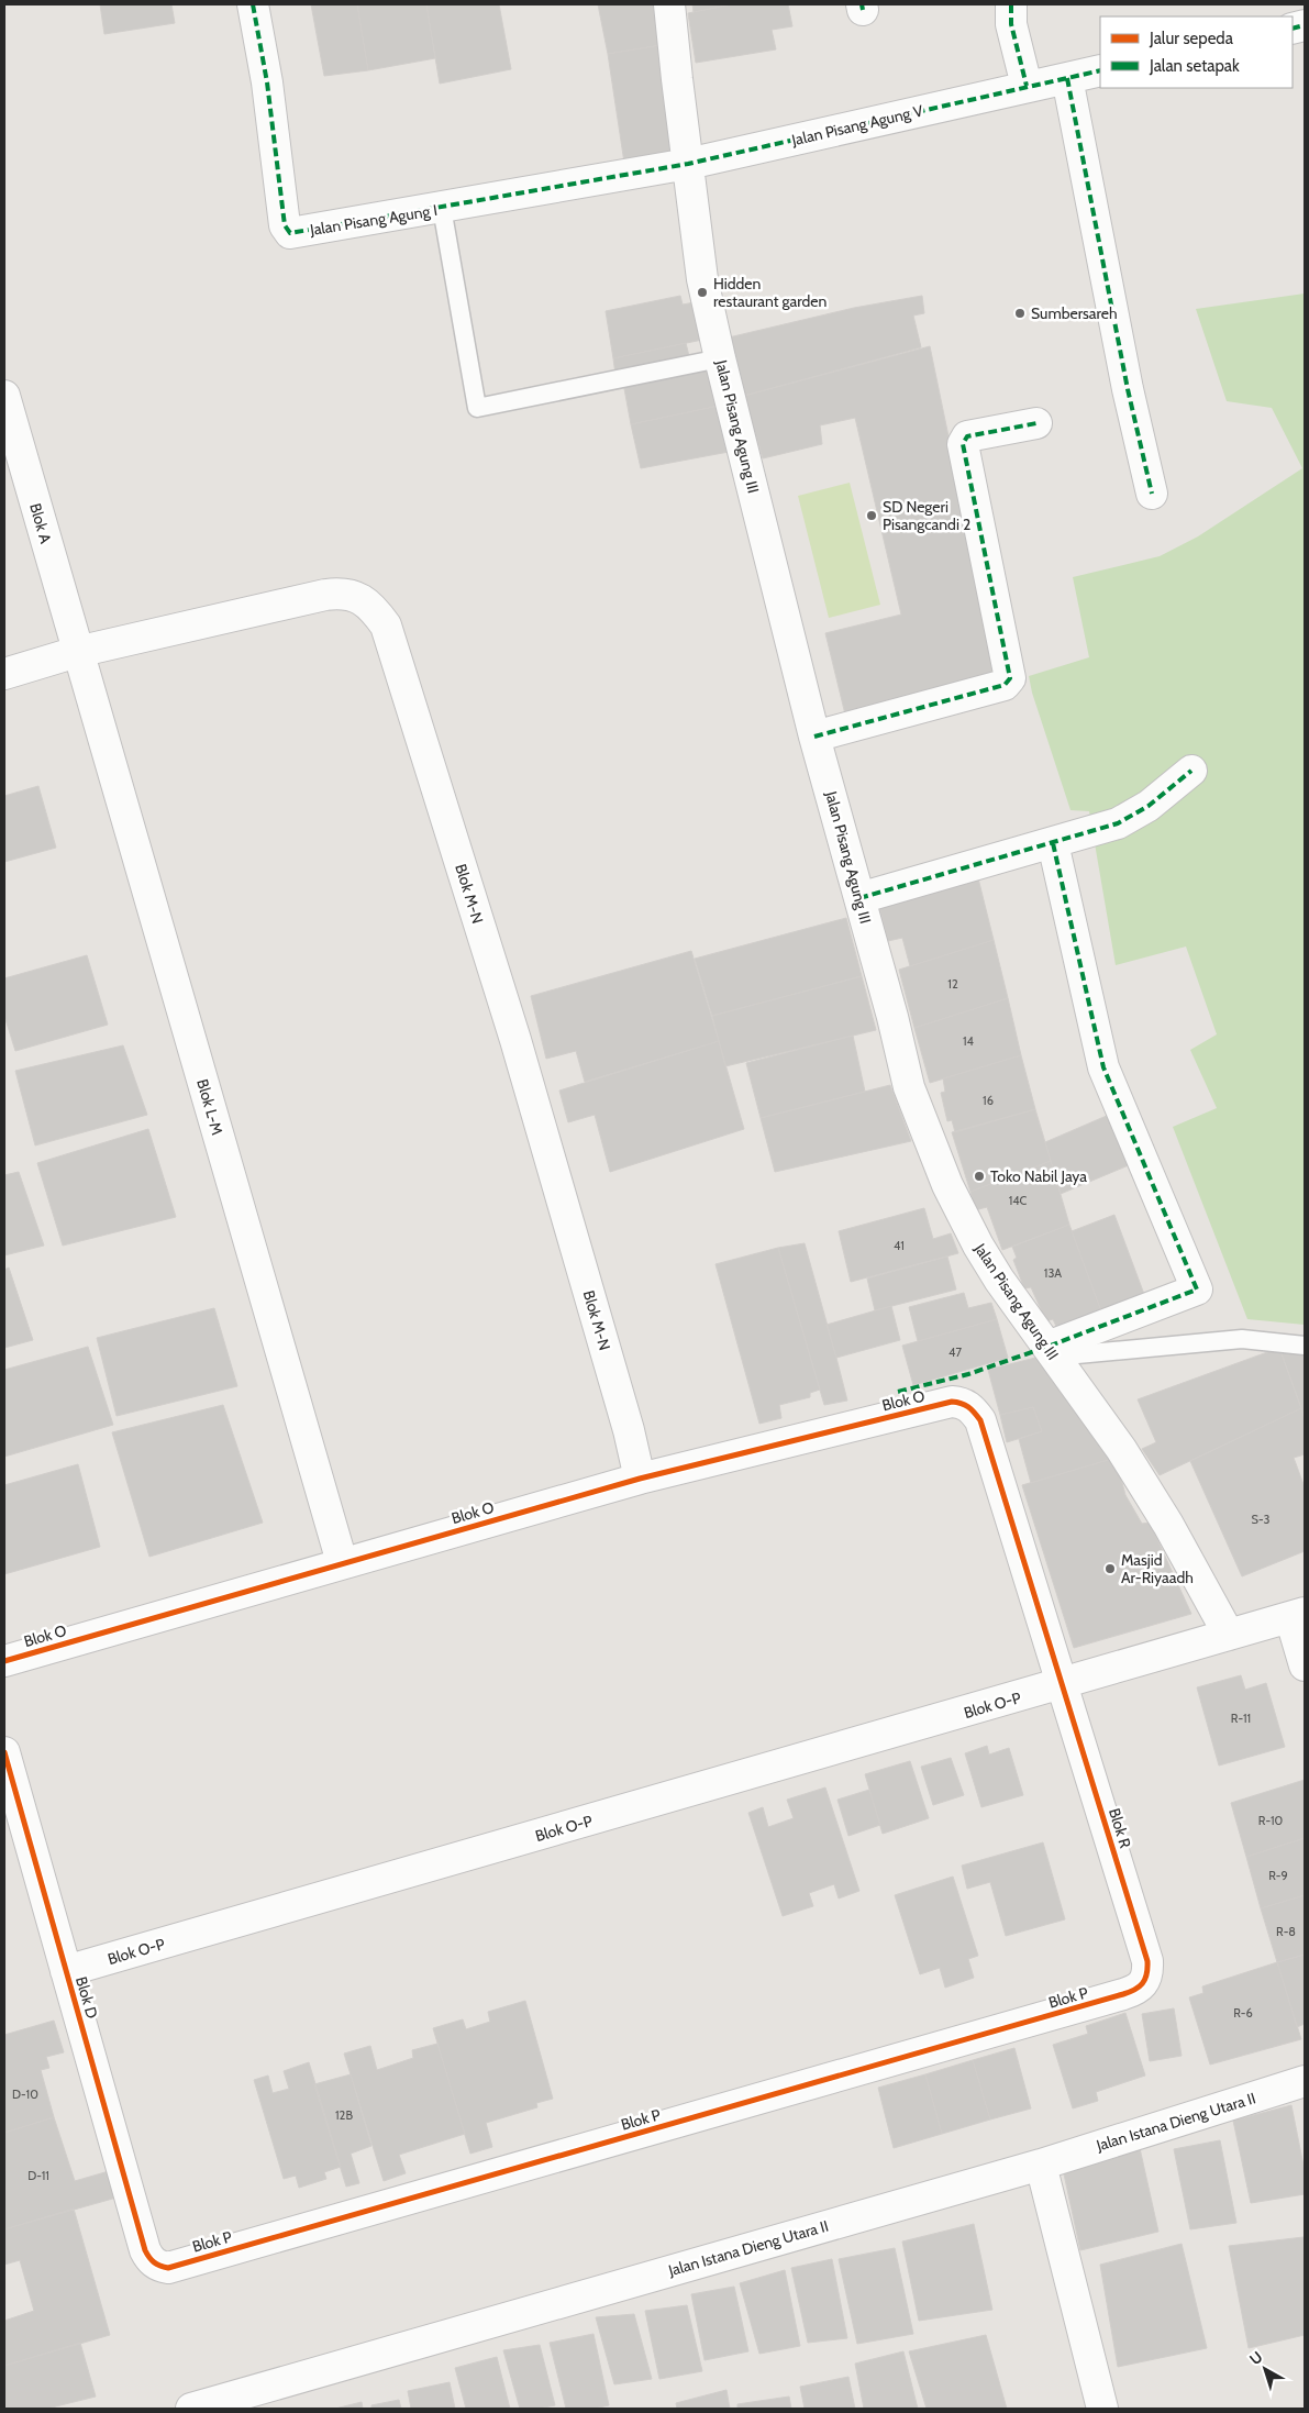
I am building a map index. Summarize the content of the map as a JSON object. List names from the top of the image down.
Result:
{
  "streets": {
    "street": [
      "Jalan Pisang Agung V",
      "Jalan Pisang Agung I",
      "Jalan Pisang Agung III",
      "Blok A",
      "Blok M-N",
      "Blok L-M",
      "Blok O",
      "Blok O-P",
      "Blok R",
      "Blok D",
      "Blok P",
      "Jalan Istana Dieng Utara II"
    ]
  },
  "crossings": [
    ["Jalan Pisang Agung V", "Jalan Pisang Agung I"],
    ["Jalan Pisang Agung V", "Jalan Pisang Agung III"],
    ["Jalan Pisang Agung I", "Jalan Pisang Agung III"],
    ["Jalan Pisang Agung III", "Blok O-P"],
    ["Blok A", "Blok M-N"],
    ["Blok A", "Blok L-M"],
    ["Blok M-N", "Blok L-M"],
    ["Blok M-N", "Blok O"],
    ["Blok L-M", "Blok O"],
    ["Blok O", "Blok R"],
    ["Blok O-P", "Blok R"],
    ["Blok O-P", "Blok D"],
    ["Blok R", "Blok P"],
    ["Blok D", "Blok P"]
  ],
  "places": [
    "Hidden restaurant garden",
    "Sumbersareh",
    "SD Negeri Pisangcandi 2",
    "Toko Nabil Jaya",
    "Masjid Ar-Riyaadh"
  ],
  "house_numbers": [
    "12",
    "14",
    "16",
    "14C",
    "41",
    "13A",
    "47",
    "S-3",
    "R-11",
    "R-10",
    "R-9",
    "R-8",
    "R-6",
    "D-10",
    "12B",
    "D-11"
  ],
  "legend": ["Jalur sepeda", "Jalan setapak"],
  "north": "top left"
}
